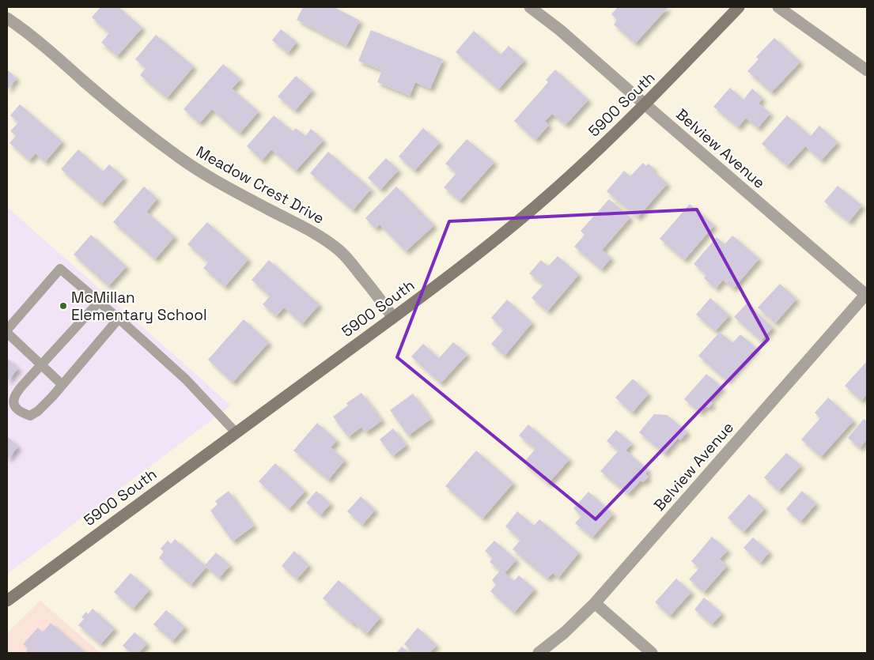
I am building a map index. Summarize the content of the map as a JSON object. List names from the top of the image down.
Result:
{
  "streets": {
    "main road": ["5900 South"],
    "street": ["Belview Avenue", "Meadow Crest Drive"]
  },
  "crossings": [
    ["5900 South", "Belview Avenue"],
    ["5900 South", "Meadow Crest Drive"]
  ],
  "places": ["McMillan Elementary School"]
}
